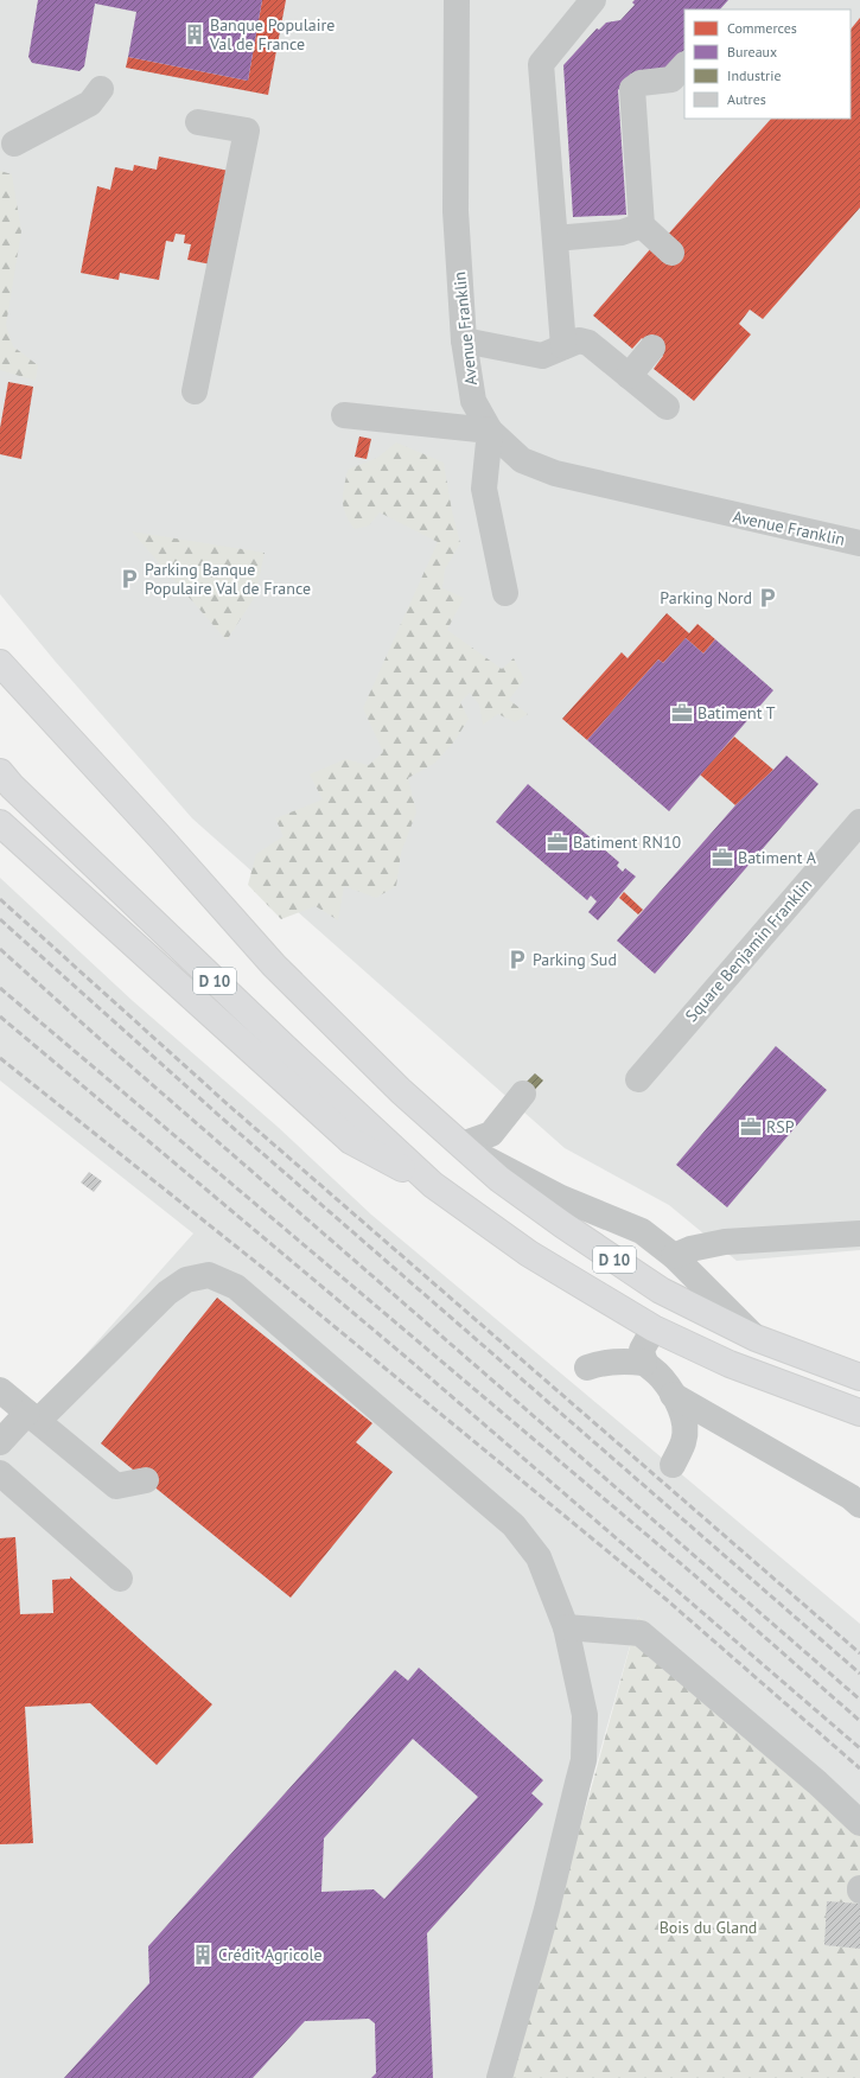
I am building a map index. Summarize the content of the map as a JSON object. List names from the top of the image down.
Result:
{
  "streets": {
    "main road": ["D 10"],
    "street": ["Avenue Franklin", "Square Benjamin Franklin"]
  },
  "parks": ["Bois du Gland"],
  "places": {
    "building": ["Banque Populaire Val de France", "Crédit Agricole"],
    "parking": ["Parking Banque Populaire Val de France", "Parking Nord", "Parking Sud"],
    "office": [
      "Batiment T",
      "Batiment RN10",
      "Batiment A",
      "RSP"
    ]
  },
  "legend": [
    "Commerces",
    "Bureaux",
    "Industrie",
    "Autres"
  ]
}
